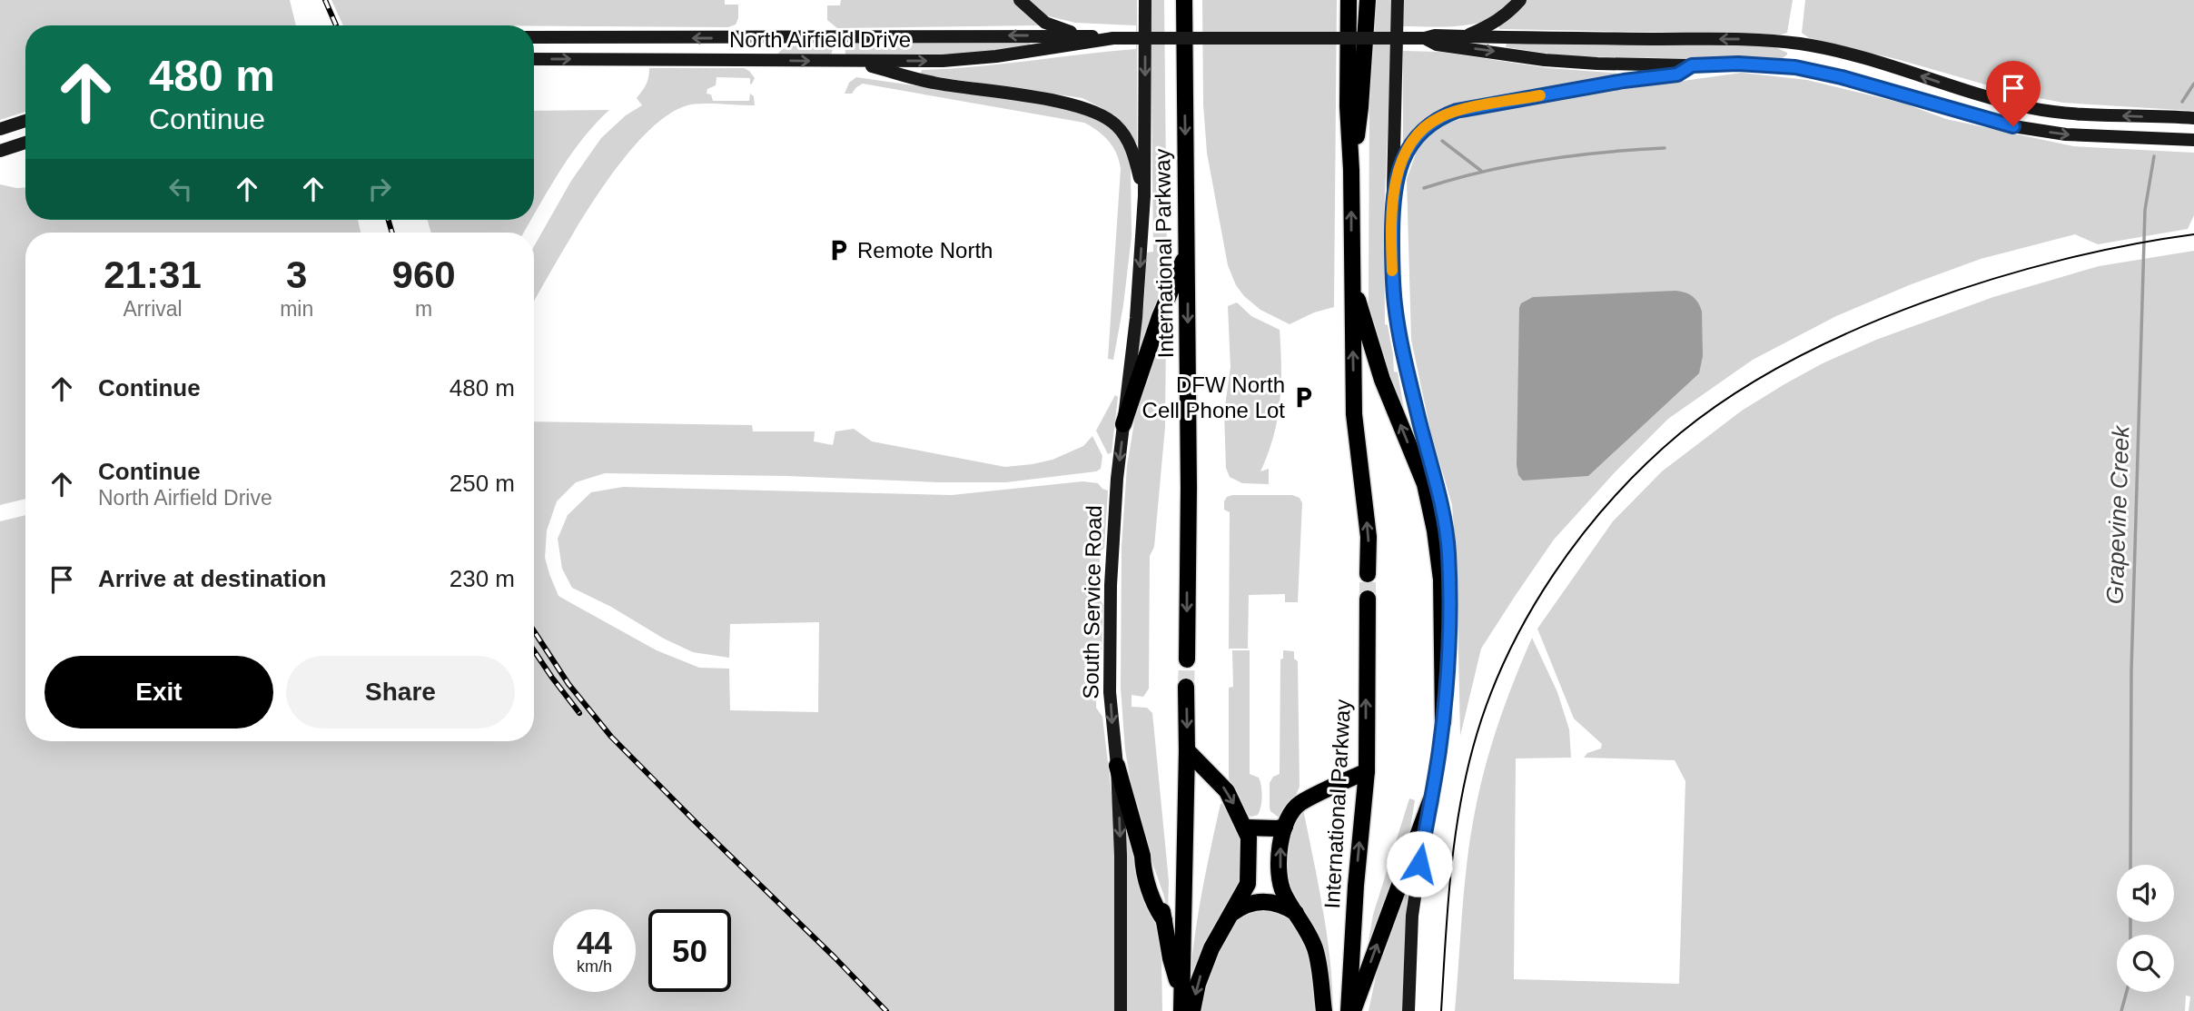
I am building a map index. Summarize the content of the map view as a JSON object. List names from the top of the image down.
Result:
{
  "streets": {
    "highway": ["International Parkway"],
    "main road": ["North Airfield Drive", "South Service Road"]
  },
  "one_way": ["South Service Road"],
  "water": ["Grapevine Creek"],
  "places": {
    "parking": ["Remote North", "DFW North Cell Phone Lot"]
  },
  "page": {
    "turn": ["480 m", "Continue"],
    "eta": [
      "21:31",
      "Arrival",
      "3",
      "min",
      "960",
      "m"
    ],
    "list": [
      {
        "name": "Continue",
        "value": "480 m"
      },
      {
        "name": "Continue",
        "note": "North Airfield Drive",
        "value": "250 m"
      },
      {
        "name": "Arrive at destination",
        "value": "230 m"
      }
    ],
    "buttons": ["Exit", "Share"],
    "speed": "44 km/h",
    "limit": "50"
  }
}
